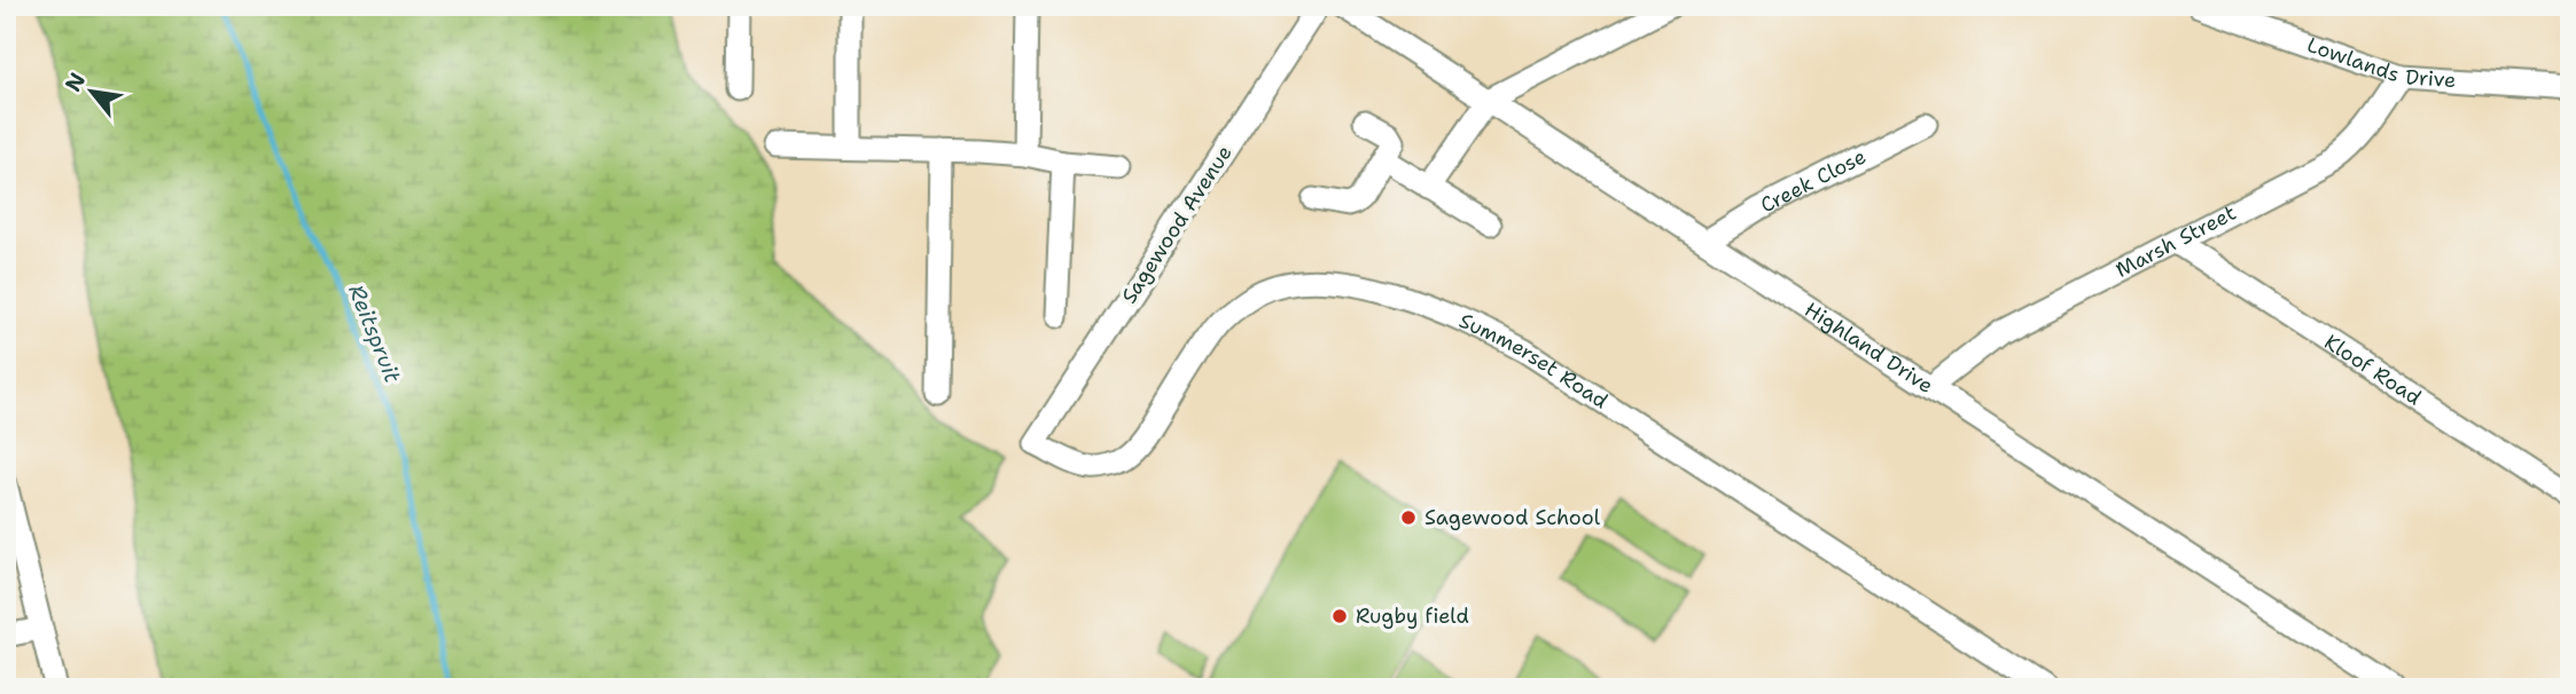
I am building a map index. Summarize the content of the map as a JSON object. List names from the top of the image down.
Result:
{
  "streets": {
    "street": [
      "Lowlands Drive",
      "Creek Close",
      "Sagewood Avenue",
      "Marsh Street",
      "Highland Drive",
      "Summerset Road",
      "Kloof Road"
    ]
  },
  "crossings": [
    ["Lowlands Drive", "Marsh Street"],
    ["Creek Close", "Highland Drive"],
    ["Sagewood Avenue", "Highland Drive"],
    ["Sagewood Avenue", "Summerset Road"],
    ["Marsh Street", "Highland Drive"],
    ["Marsh Street", "Kloof Road"]
  ],
  "water": ["Reitspruit"],
  "places": ["Sagewood School", "Rugby field"],
  "north": "top left"
}
